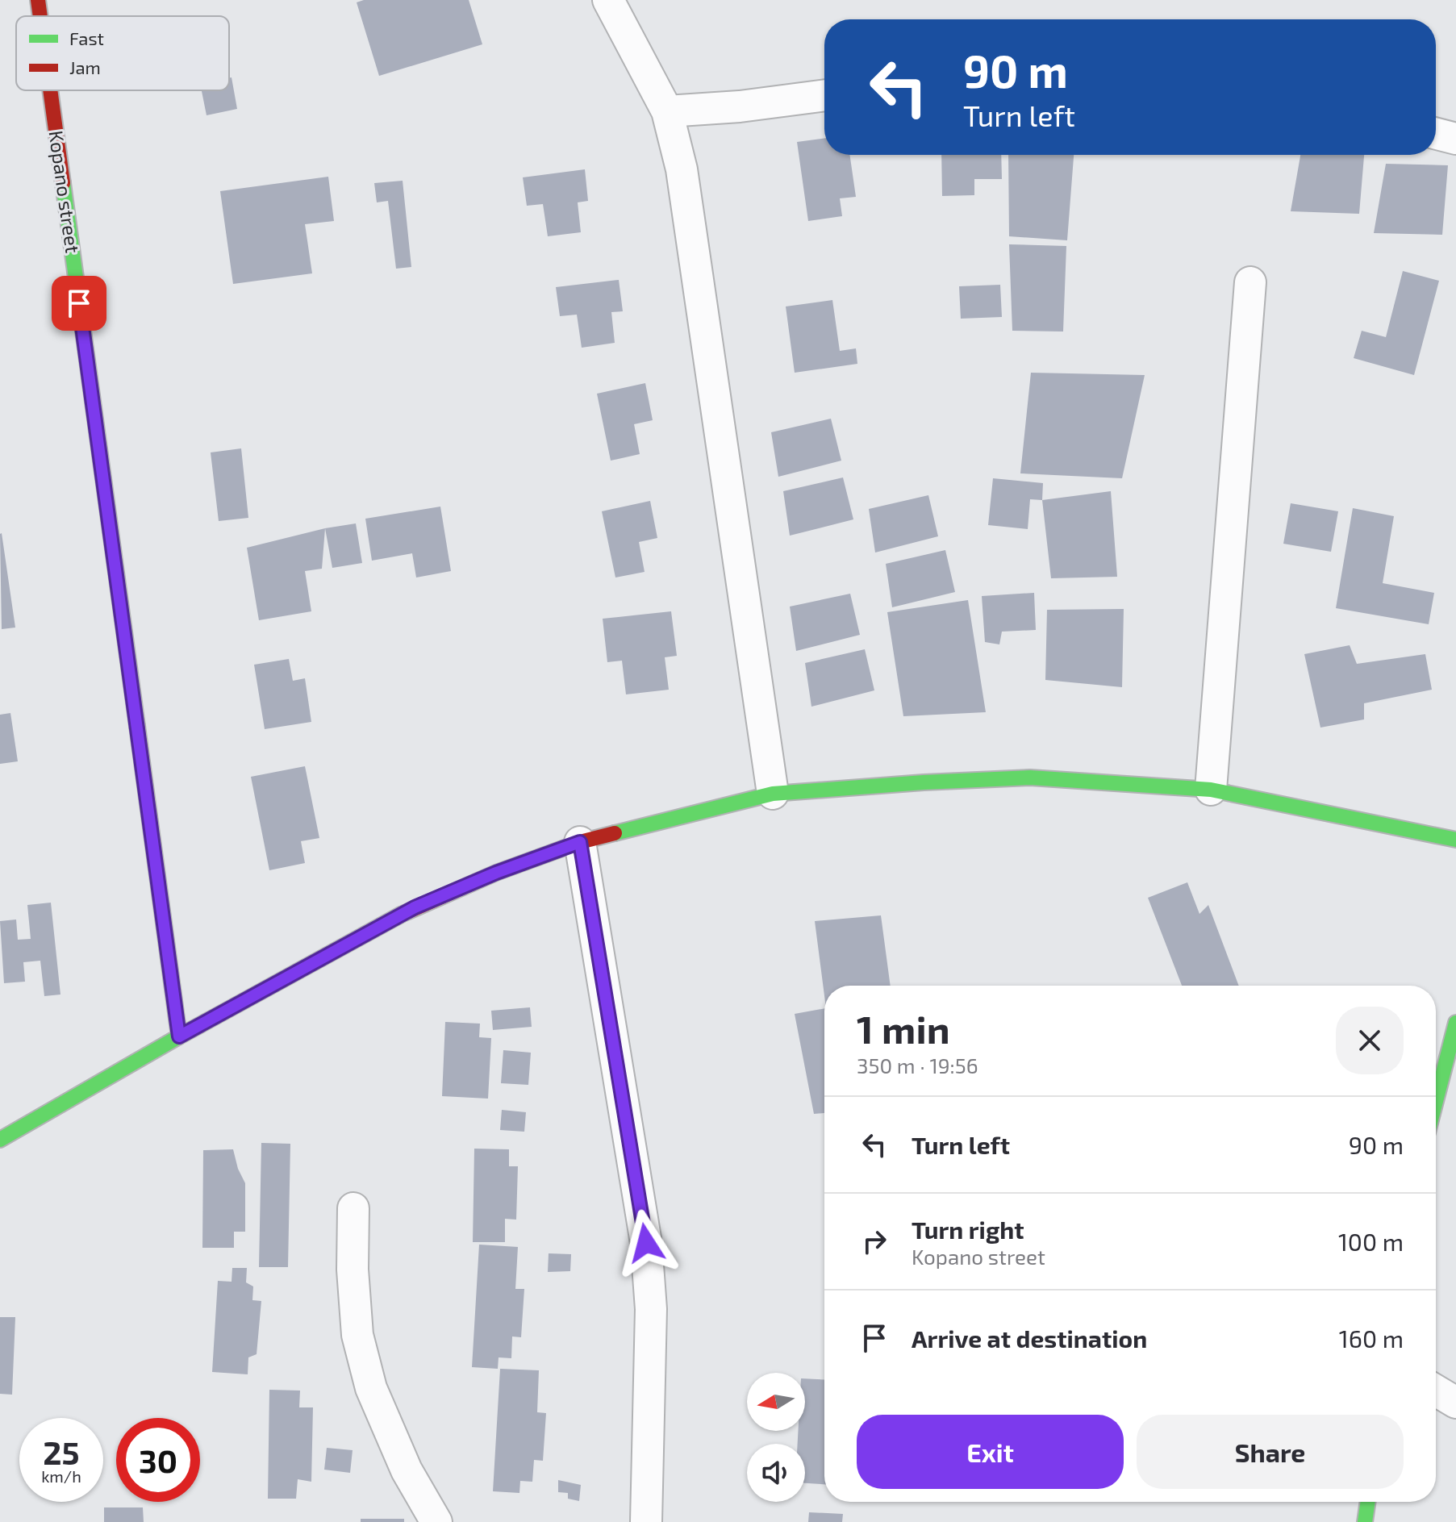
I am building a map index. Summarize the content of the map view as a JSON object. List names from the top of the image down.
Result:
{
  "streets": {
    "street": ["Kopano street"]
  },
  "legend": ["Fast", "Jam"],
  "north": "left",
  "page": {
    "turn": ["90 m", "Turn left"],
    "heading": ["1 min", "350 m · 19:56"],
    "list": [
      {
        "name": "Turn left",
        "value": "90 m"
      },
      {
        "name": "Turn right",
        "note": "Kopano street",
        "value": "100 m"
      },
      {
        "name": "Arrive at destination",
        "value": "160 m"
      }
    ],
    "buttons": ["Exit", "Share"],
    "speed": "25 km/h",
    "limit": "30"
  }
}
